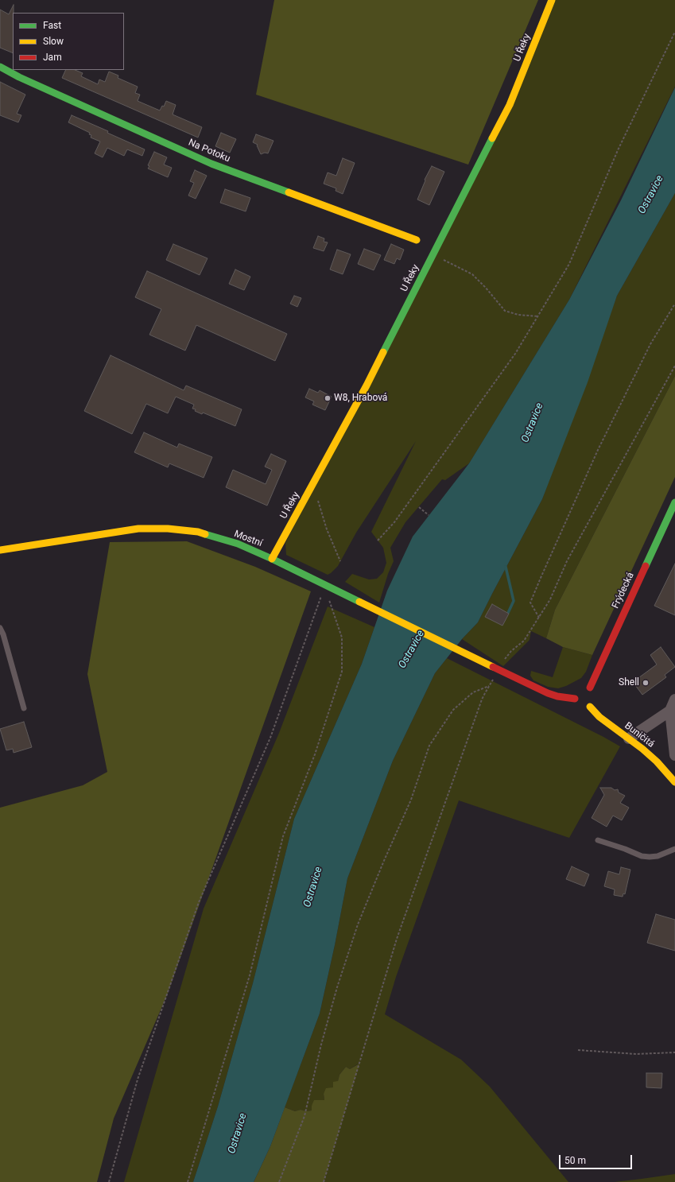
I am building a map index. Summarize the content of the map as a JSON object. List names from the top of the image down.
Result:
{
  "streets": {
    "street": [
      "U Řeky",
      "Na Potoku",
      "Mostní",
      "Frýdecká",
      "Buničitá"
    ]
  },
  "crossings": [
    ["U Řeky", "Mostní"],
    ["Mostní", "Frýdecká"],
    ["Mostní", "Buničitá"],
    ["Frýdecká", "Buničitá"]
  ],
  "water": ["Ostravice"],
  "places": ["W8, Hrabová", "Shell"],
  "legend": ["Fast", "Slow", "Jam"],
  "scale_bar": "50 m"
}
